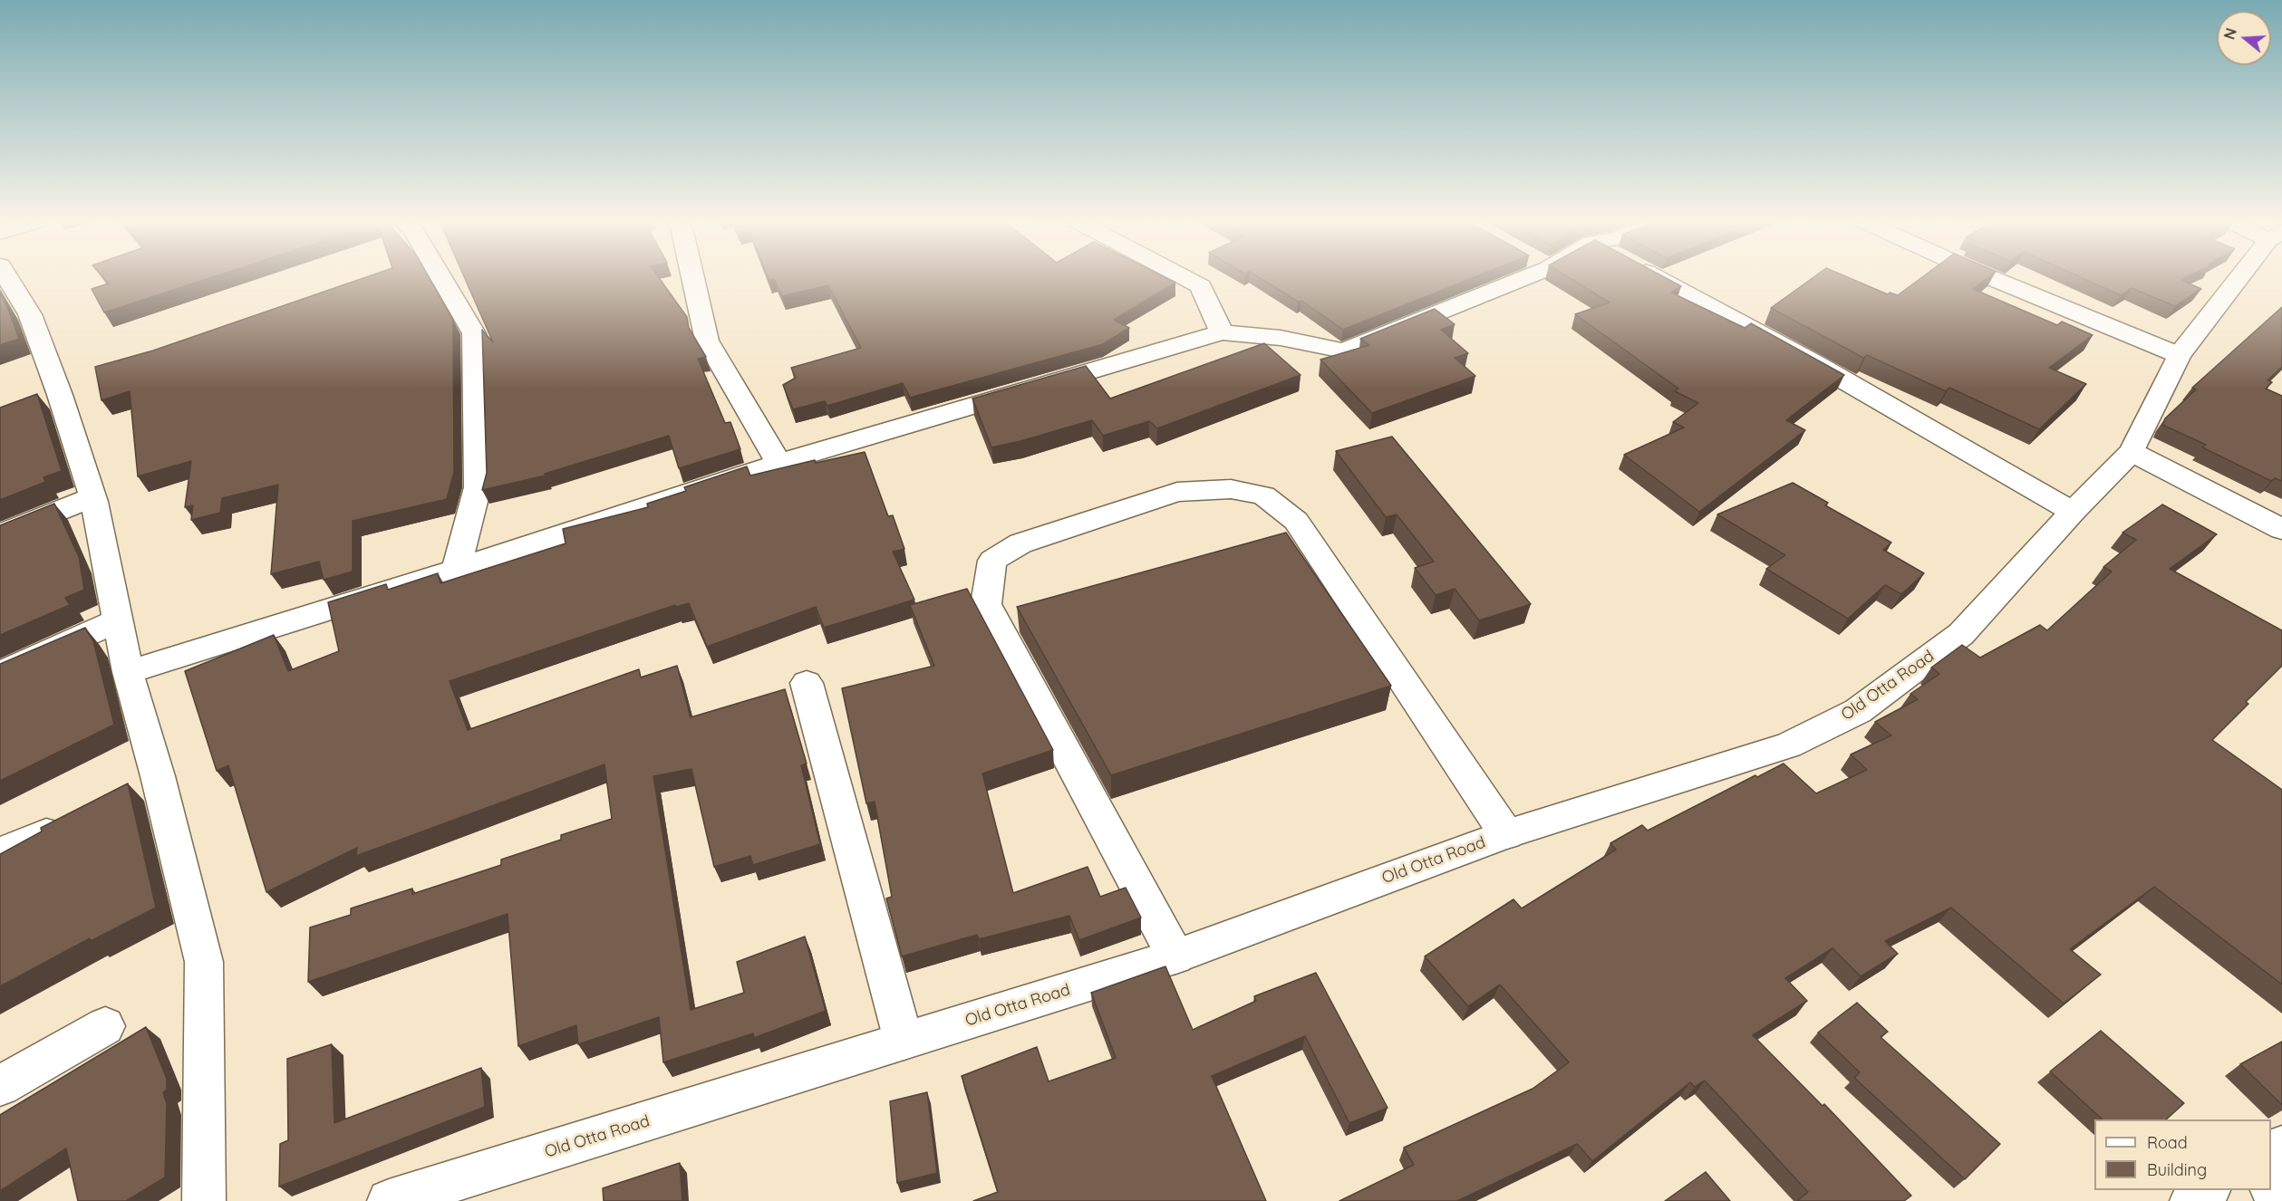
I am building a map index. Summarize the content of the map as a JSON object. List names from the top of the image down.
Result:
{
  "streets": {
    "street": ["Old Otta Road"]
  },
  "legend": ["Road", "Building"],
  "north": "left"
}
